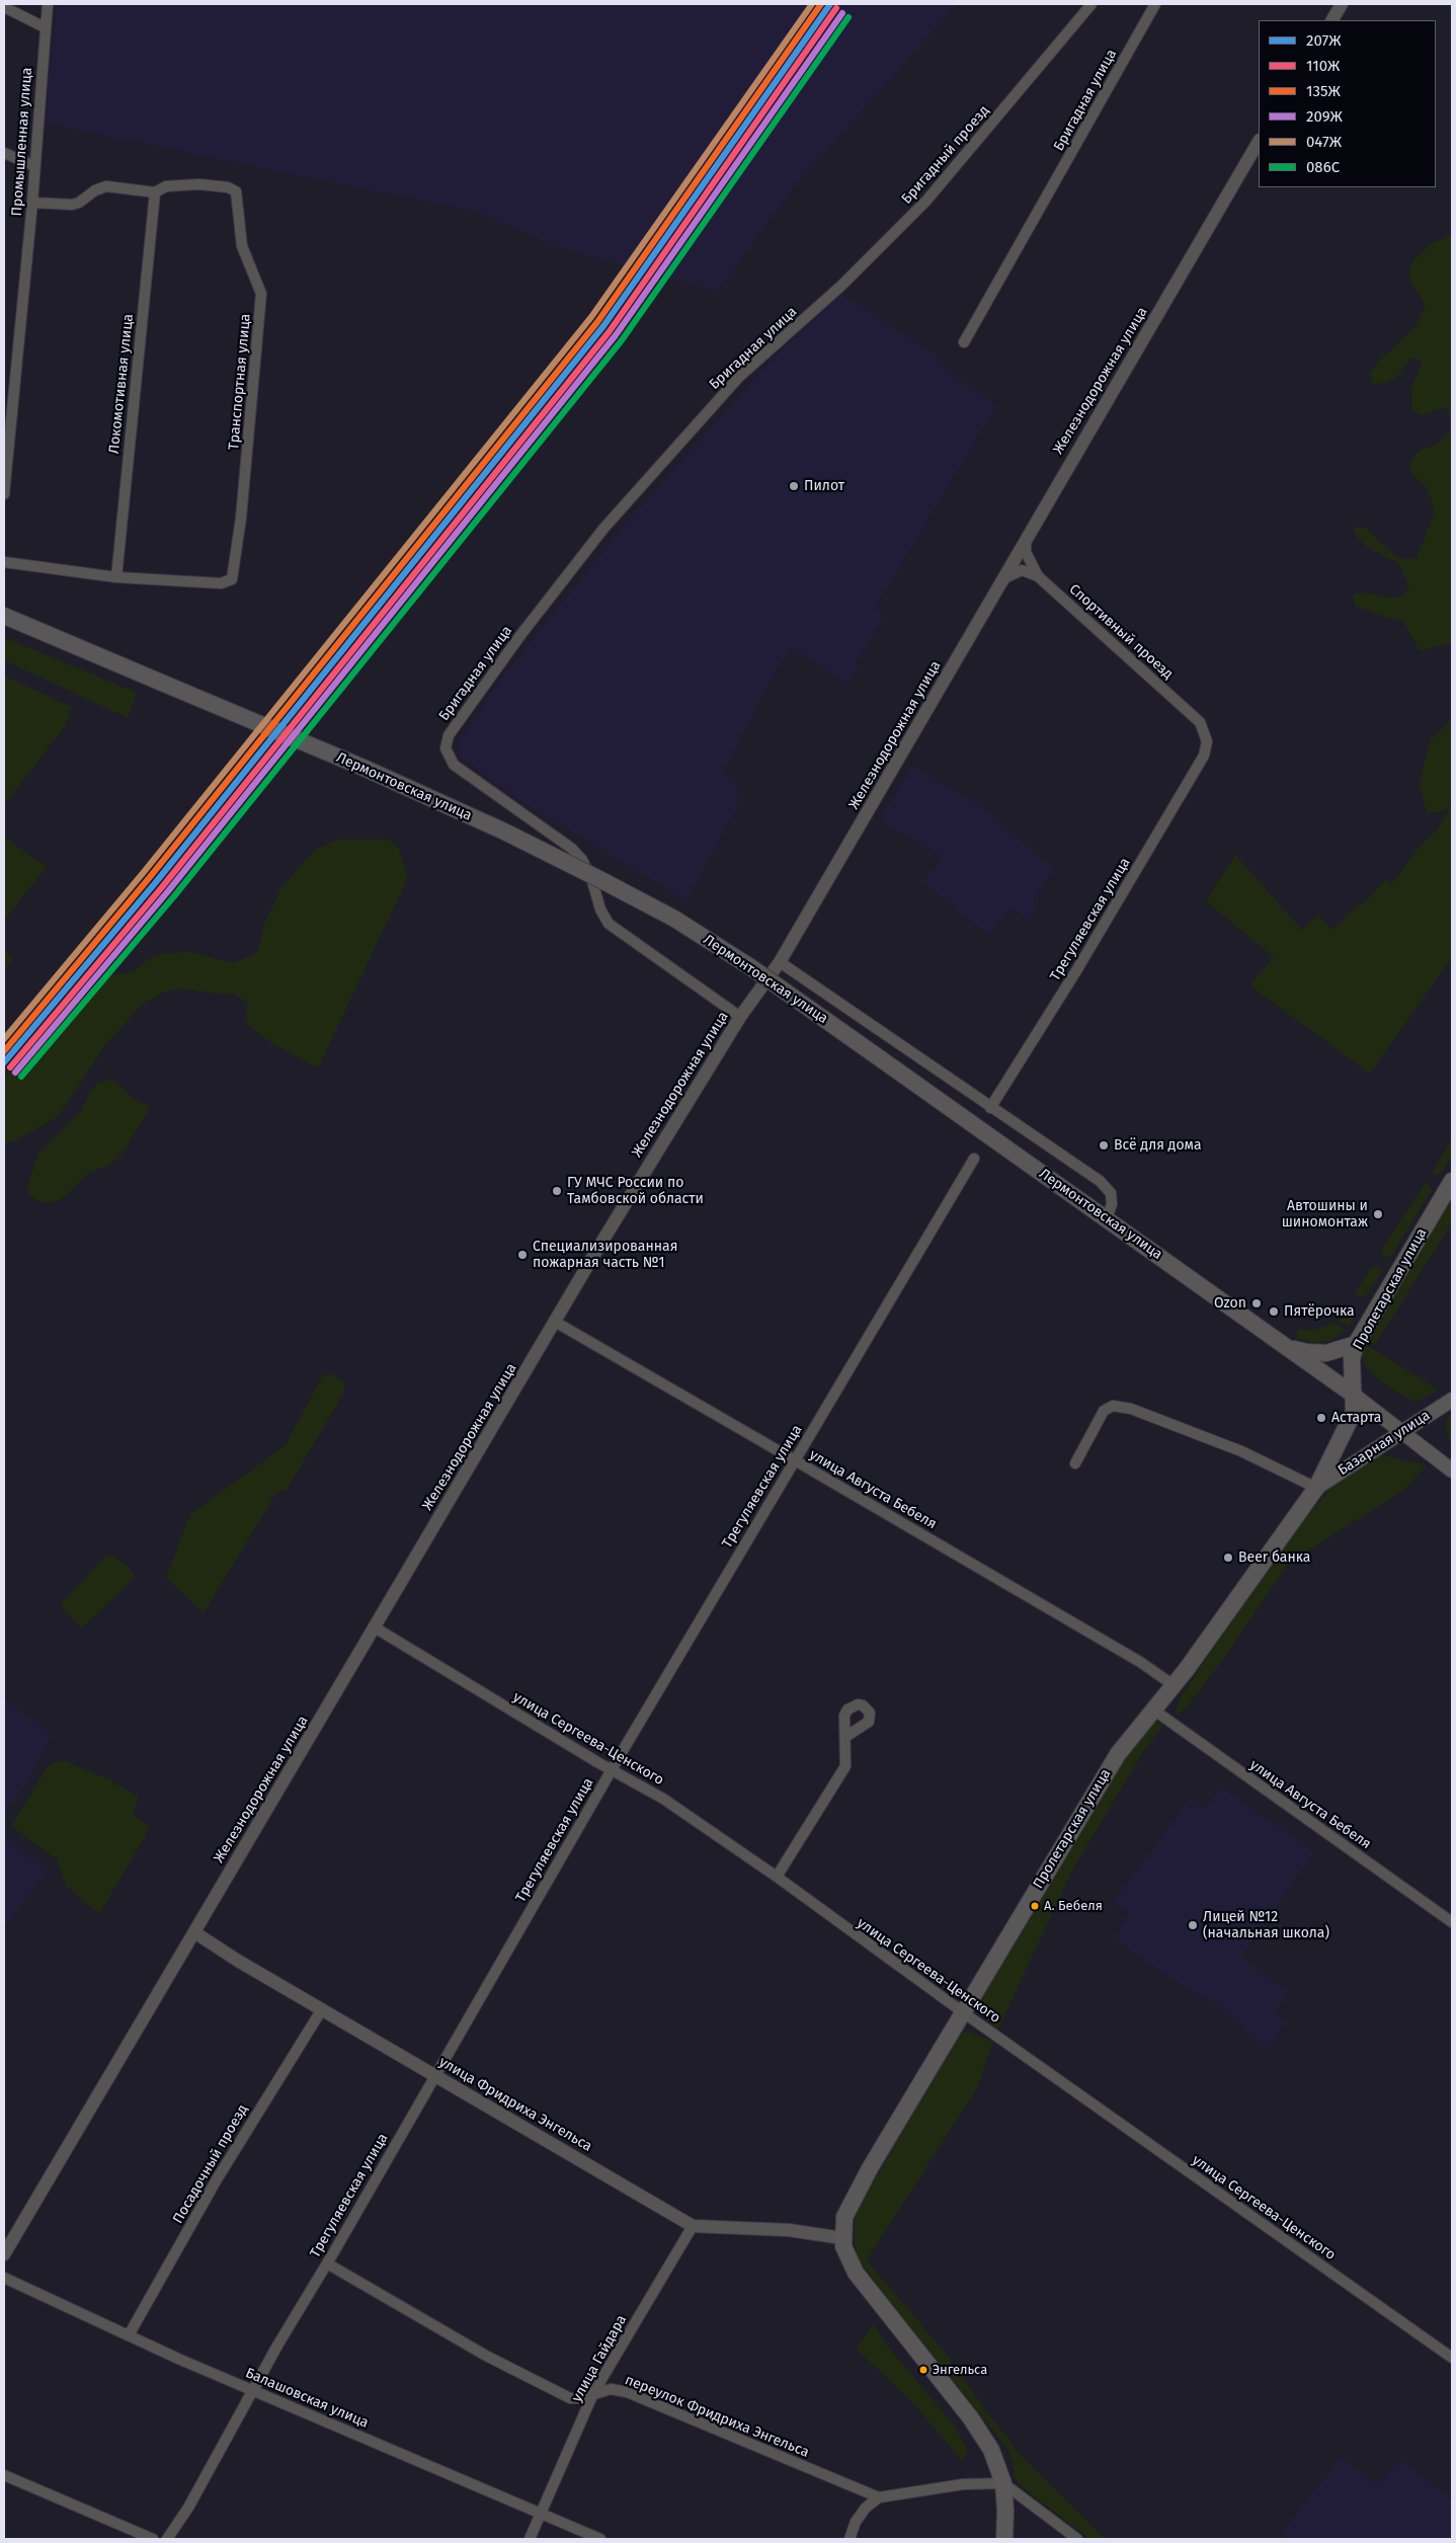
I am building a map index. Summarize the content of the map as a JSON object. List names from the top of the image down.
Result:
{
  "streets": {
    "main road": ["Лермонтовская улица", "Пролетарская улица", "Базарная улица"],
    "street": [
      "Бригадная улица",
      "Промышленная улица",
      "Бригадный проезд",
      "Железнодорожная улица",
      "Транспортная улица",
      "Локомотивная улица",
      "Спортивный проезд",
      "Трегуляевская улица",
      "улица Августа Бебеля",
      "улица Сергеева-Ценского",
      "улица Фридриха Энгельса",
      "Посадочный проезд",
      "улица Гайдара",
      "Балашовская улица",
      "переулок Фридриха Энгельса"
    ]
  },
  "crossings": [
    ["Бригадная улица", "Бригадный проезд"],
    ["Бригадная улица", "Железнодорожная улица"],
    ["Железнодорожная улица", "Спортивный проезд"],
    ["Железнодорожная улица", "улица Августа Бебеля"],
    ["Железнодорожная улица", "улица Сергеева-Ценского"],
    ["Железнодорожная улица", "улица Фридриха Энгельса"],
    ["Транспортная улица", "Локомотивная улица"],
    ["Спортивный проезд", "Трегуляевская улица"],
    ["Лермонтовская улица", "Пролетарская улица"],
    ["Лермонтовская улица", "Базарная улица"],
    ["Трегуляевская улица", "улица Августа Бебеля"],
    ["Трегуляевская улица", "улица Сергеева-Ценского"],
    ["Трегуляевская улица", "улица Фридриха Энгельса"],
    ["Трегуляевская улица", "Балашовская улица"],
    ["Трегуляевская улица", "переулок Фридриха Энгельса"],
    ["Пролетарская улица", "Базарная улица"],
    ["Пролетарская улица", "улица Августа Бебеля"],
    ["Пролетарская улица", "улица Сергеева-Ценского"],
    ["Пролетарская улица", "улица Фридриха Энгельса"],
    ["улица Фридриха Энгельса", "Посадочный проезд"],
    ["улица Фридриха Энгельса", "улица Гайдара"],
    ["Посадочный проезд", "Балашовская улица"],
    ["улица Гайдара", "Балашовская улица"],
    ["улица Гайдара", "переулок Фридриха Энгельса"]
  ],
  "places": [
    "Пилот",
    "Всё для дома",
    "ГУ МЧС России по Тамбовской области",
    "Автошины и шиномонтаж",
    "Специализированная пожарная часть №1",
    "Ozon",
    "Пятёрочка",
    "Астарта",
    "Beer банка",
    "А. Бебеля",
    "Лицей №12 (начальная школа)",
    "Энгельса"
  ],
  "lines": [
    "transit line 207Ж",
    "transit line 135Ж",
    "transit line 047Ж",
    "transit line 110Ж",
    "transit line 209Ж",
    "transit line 086С"
  ],
  "legend": [
    "207Ж",
    "110Ж",
    "135Ж",
    "209Ж",
    "047Ж",
    "086С"
  ]
}
